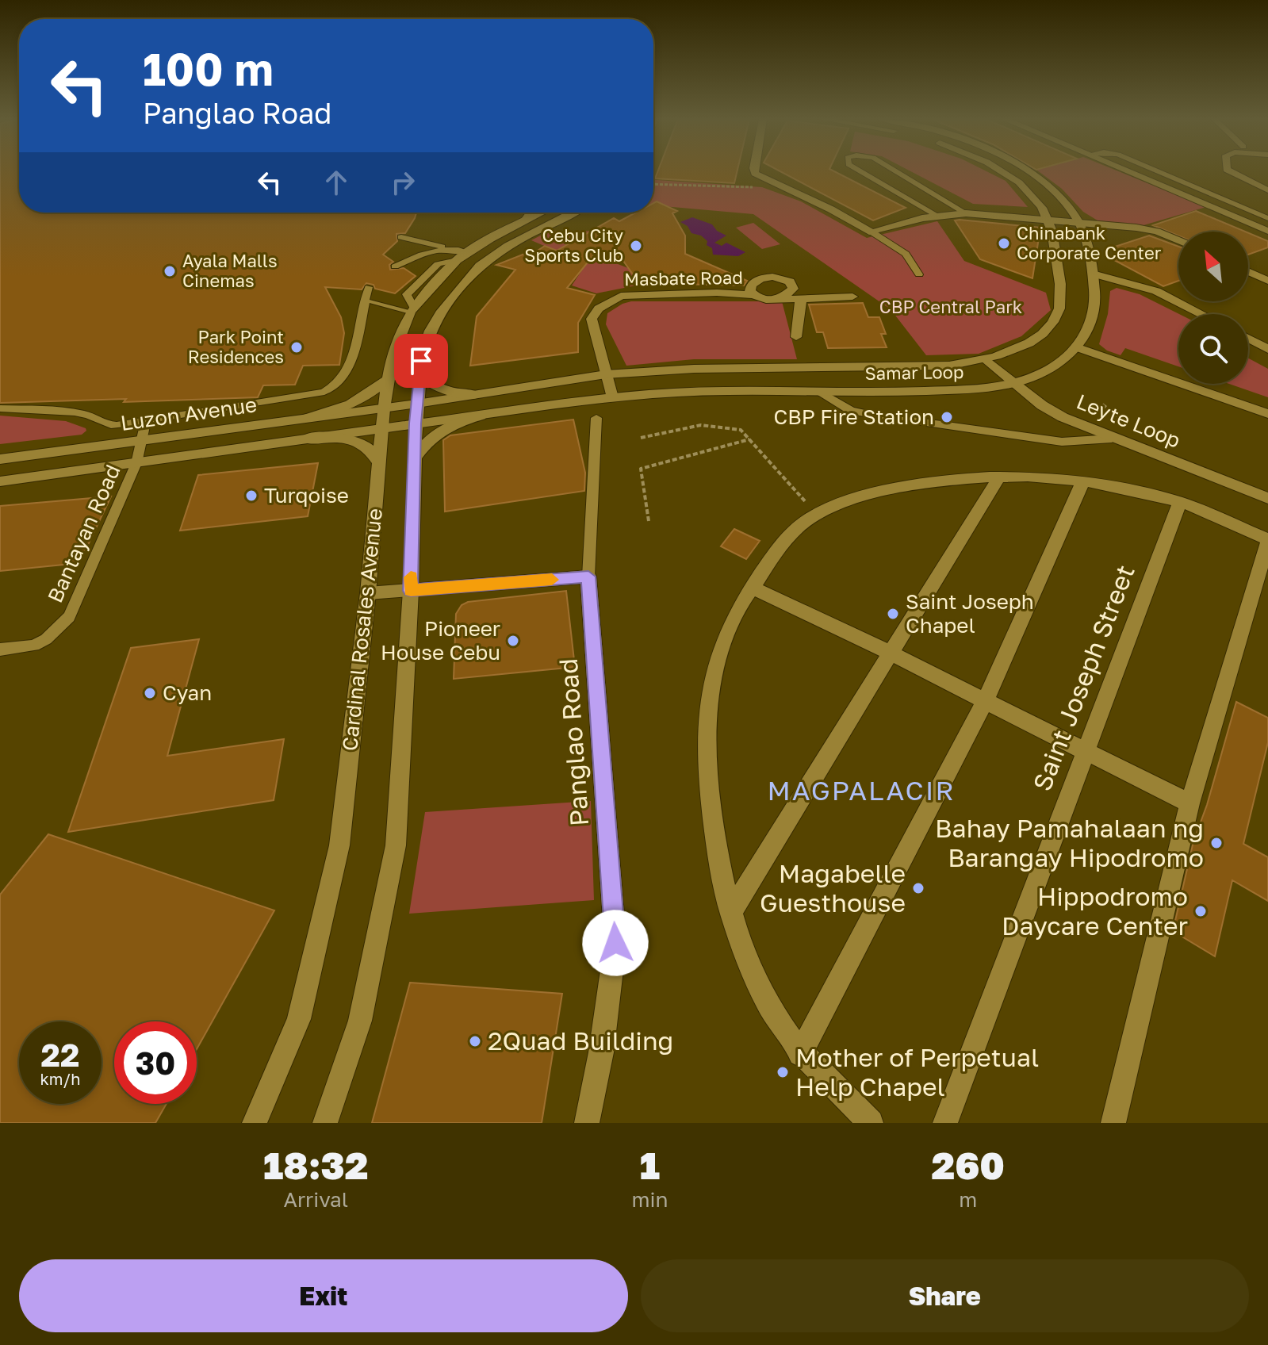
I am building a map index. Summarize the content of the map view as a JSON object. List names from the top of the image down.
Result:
{
  "streets": {
    "street": [
      "Masbate Road",
      "Samar Loop",
      "Luzon Avenue",
      "Leyte Loop",
      "Cardinal Rosales Avenue",
      "Saint Joseph Street",
      "Panglao Road"
    ],
    "lane": ["Bantayan Road"]
  },
  "crossings": [
    ["Masbate Road", "Samar Loop"],
    ["Samar Loop", "Luzon Avenue"],
    ["Samar Loop", "Leyte Loop"],
    ["Samar Loop", "Cardinal Rosales Avenue"],
    ["Luzon Avenue", "Bantayan Road"],
    ["Luzon Avenue", "Cardinal Rosales Avenue"]
  ],
  "districts": ["MAGPALACIR"],
  "parks": ["CBP Central Park"],
  "places": [
    "Chinabank Corporate Center",
    "Cebu City Sports Club",
    "Ayala Malls Cinemas",
    "Park Point Residences",
    "CBP Fire Station",
    "Turqoise",
    "Saint Joseph Chapel",
    "Pioneer House Cebu",
    "Cyan",
    "Bahay Pamahalaan ng Barangay Hipodromo",
    "Magabelle Guesthouse",
    "Hippodromo Daycare Center",
    "2Quad Building",
    "Mother of Perpetual Help Chapel"
  ],
  "north": "top left",
  "page": {
    "turn": ["100 m", "Panglao Road"],
    "speed": "22 km/h",
    "limit": "30",
    "eta": [
      "18:32",
      "Arrival",
      "1",
      "min",
      "260",
      "m"
    ],
    "buttons": ["Exit", "Share"]
  }
}
